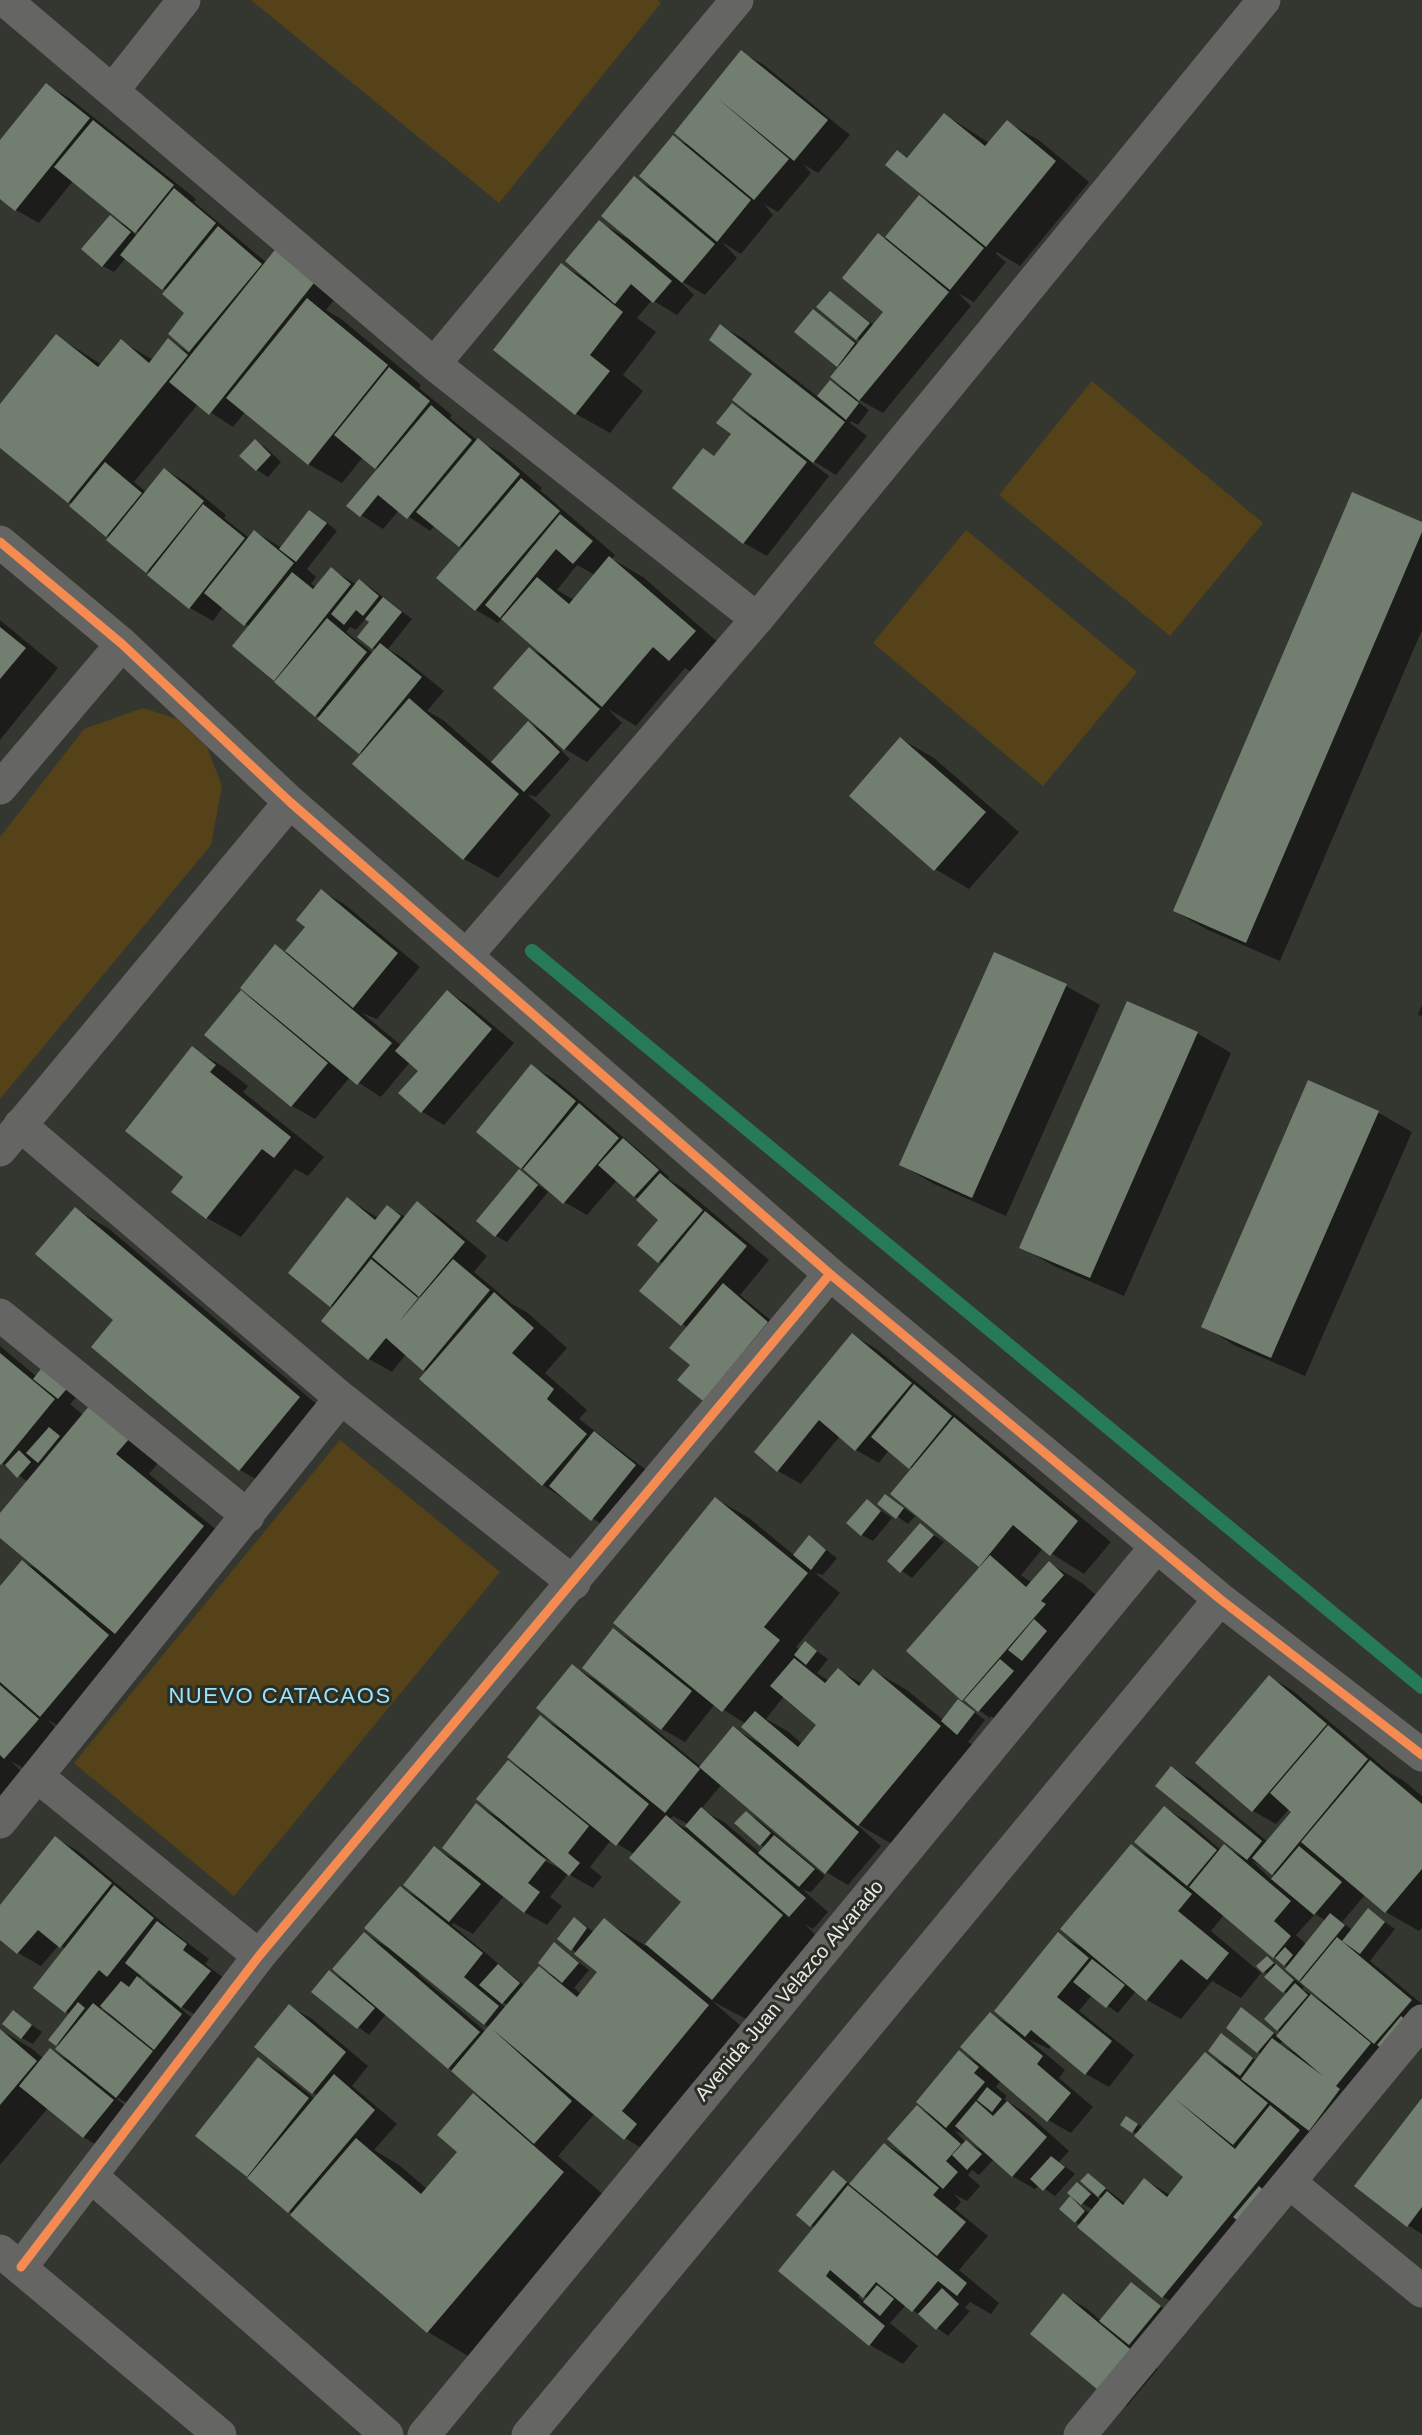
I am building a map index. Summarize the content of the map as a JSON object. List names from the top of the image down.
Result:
{
  "streets": {
    "street": ["Avenida Juan Velazco Alvarado"]
  },
  "districts": ["NUEVO CATACAOS"]
}
